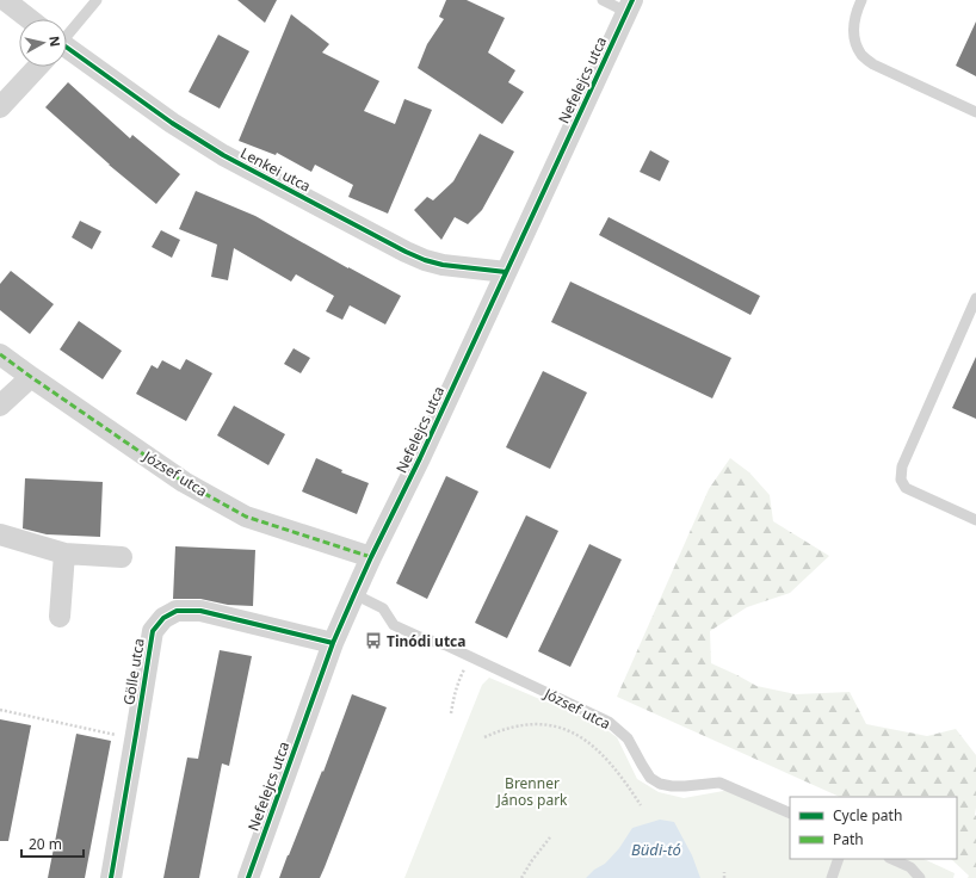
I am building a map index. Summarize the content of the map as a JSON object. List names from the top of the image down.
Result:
{
  "streets": {
    "street": [
      "Nefelejcs utca",
      "Lenkei utca",
      "József utca",
      "Gölle utca"
    ]
  },
  "crossings": [
    ["Nefelejcs utca", "Lenkei utca"],
    ["Nefelejcs utca", "József utca"],
    ["Nefelejcs utca", "Gölle utca"]
  ],
  "water": ["Büdi-tó"],
  "parks": ["Brenner János park"],
  "places": {
    "bus stop": ["Tinódi utca"]
  },
  "legend": ["Cycle path", "Path"],
  "scale_bar": "20 m",
  "north": "right"
}
